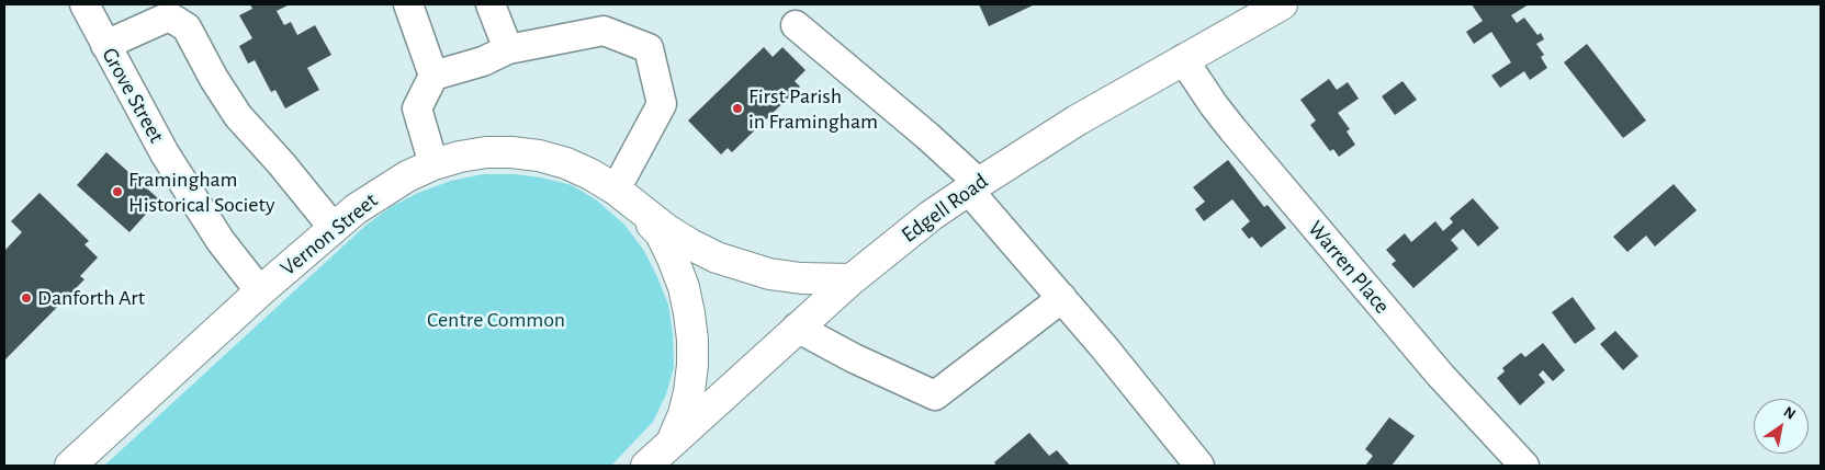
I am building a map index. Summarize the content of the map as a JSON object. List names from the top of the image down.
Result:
{
  "streets": {
    "main road": ["Edgell Road", "Vernon Street"],
    "street": ["Grove Street", "Warren Place"]
  },
  "crossings": [
    ["Grove Street", "Vernon Street"],
    ["Edgell Road", "Vernon Street"],
    ["Edgell Road", "Warren Place"]
  ],
  "parks": ["Centre Common"],
  "places": ["First Parish in Framingham", "Framingham Historical Society", "Danforth Art"],
  "north": "top right"
}
